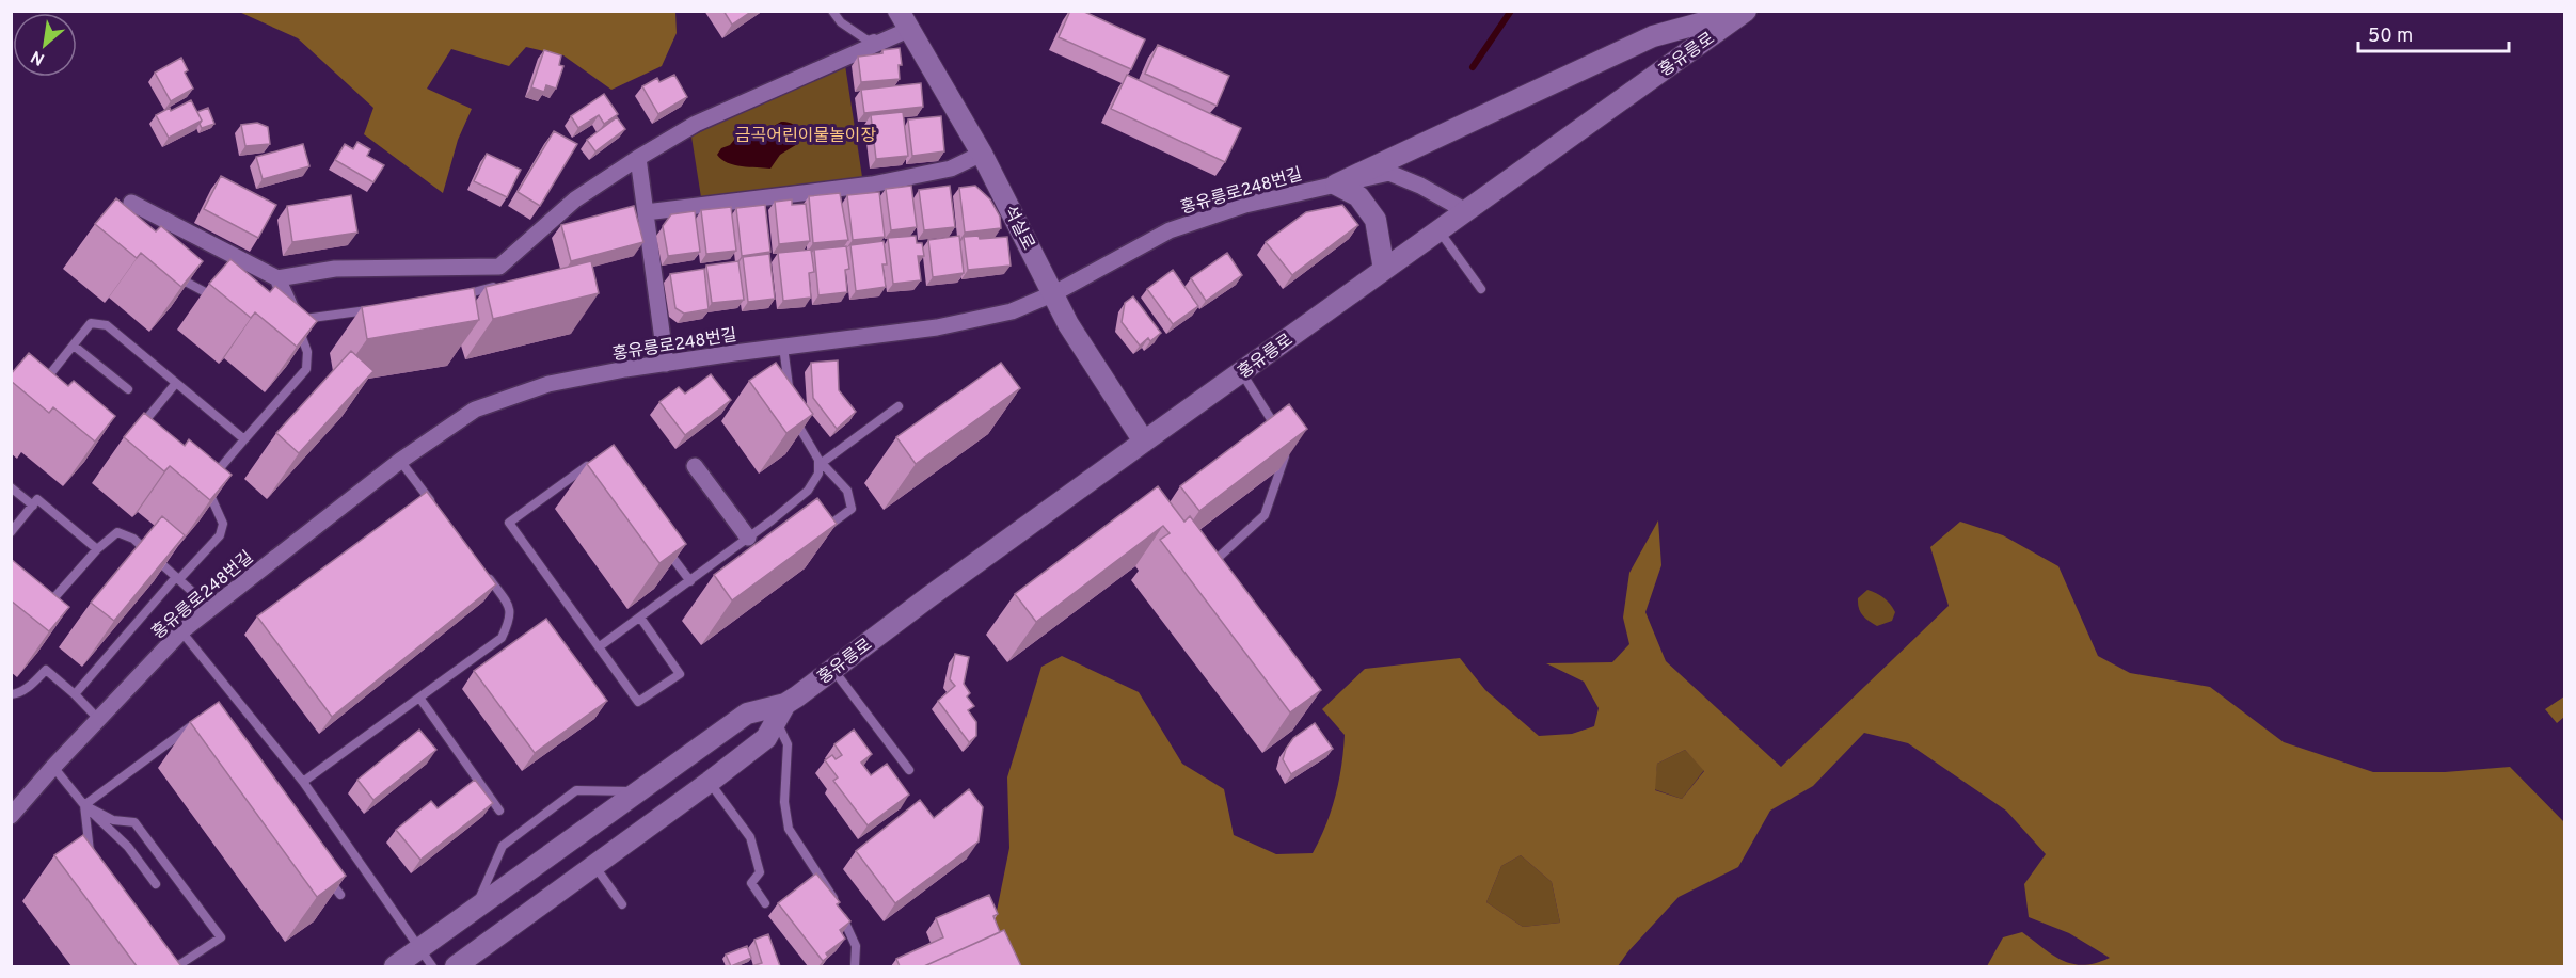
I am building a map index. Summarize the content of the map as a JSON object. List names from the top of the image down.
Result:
{
  "streets": {
    "street": ["홍유릉로", "홍유릉로248번길", "석실로"]
  },
  "crossings": [
    ["홍유릉로", "홍유릉로248번길"],
    ["홍유릉로", "석실로"],
    ["홍유릉로248번길", "석실로"]
  ],
  "parks": ["금곡어린이물놀이장"],
  "scale_bar": "50 m",
  "north": "bottom left"
}
